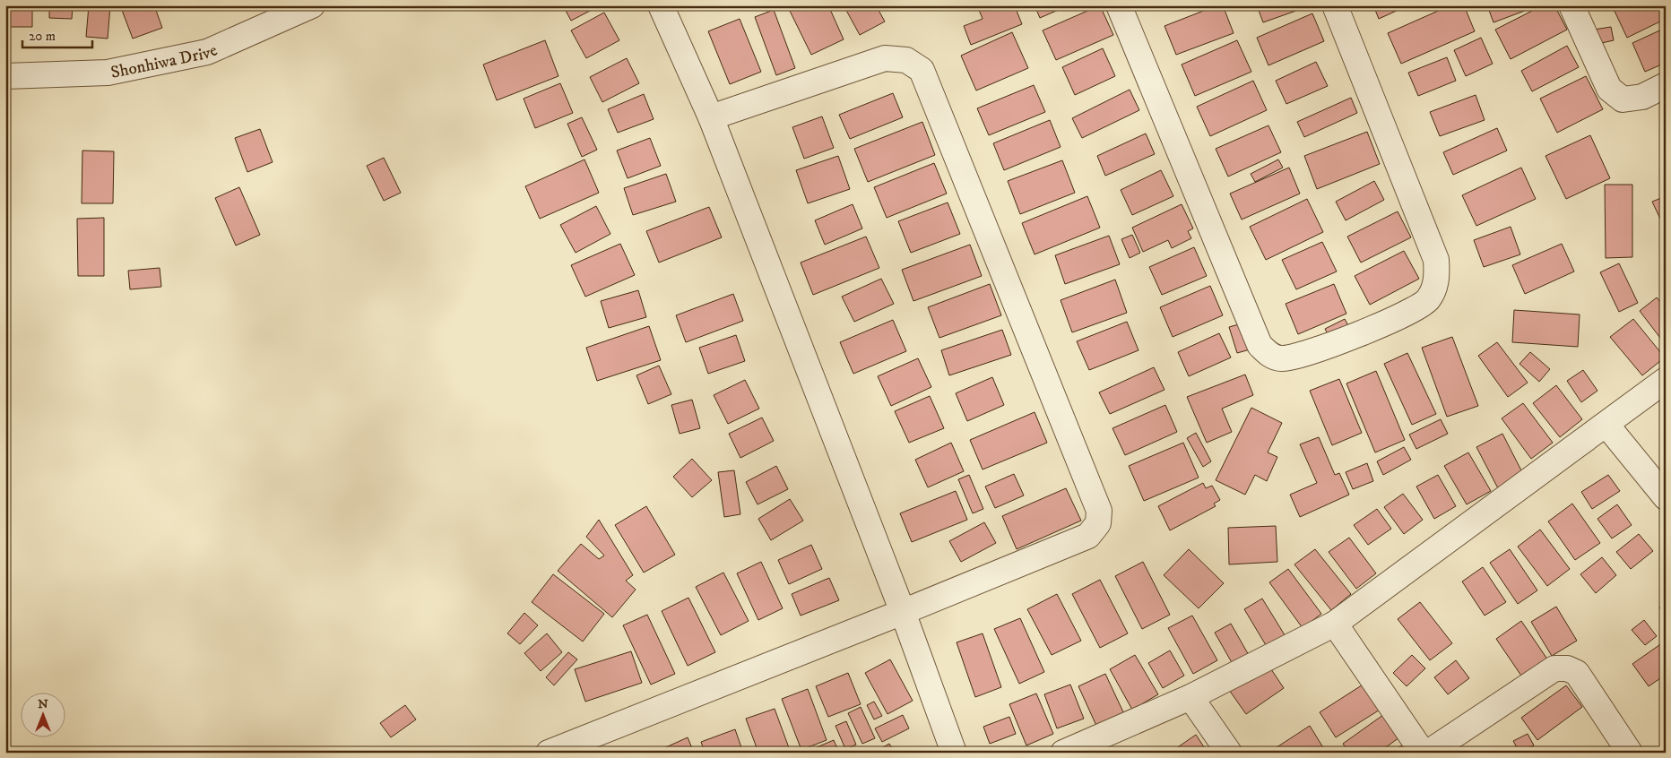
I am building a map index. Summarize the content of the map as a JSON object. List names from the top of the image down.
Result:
{
  "streets": {
    "street": ["Shonhiwa Drive"]
  },
  "scale_bar": "20 m",
  "north": "top"
}
